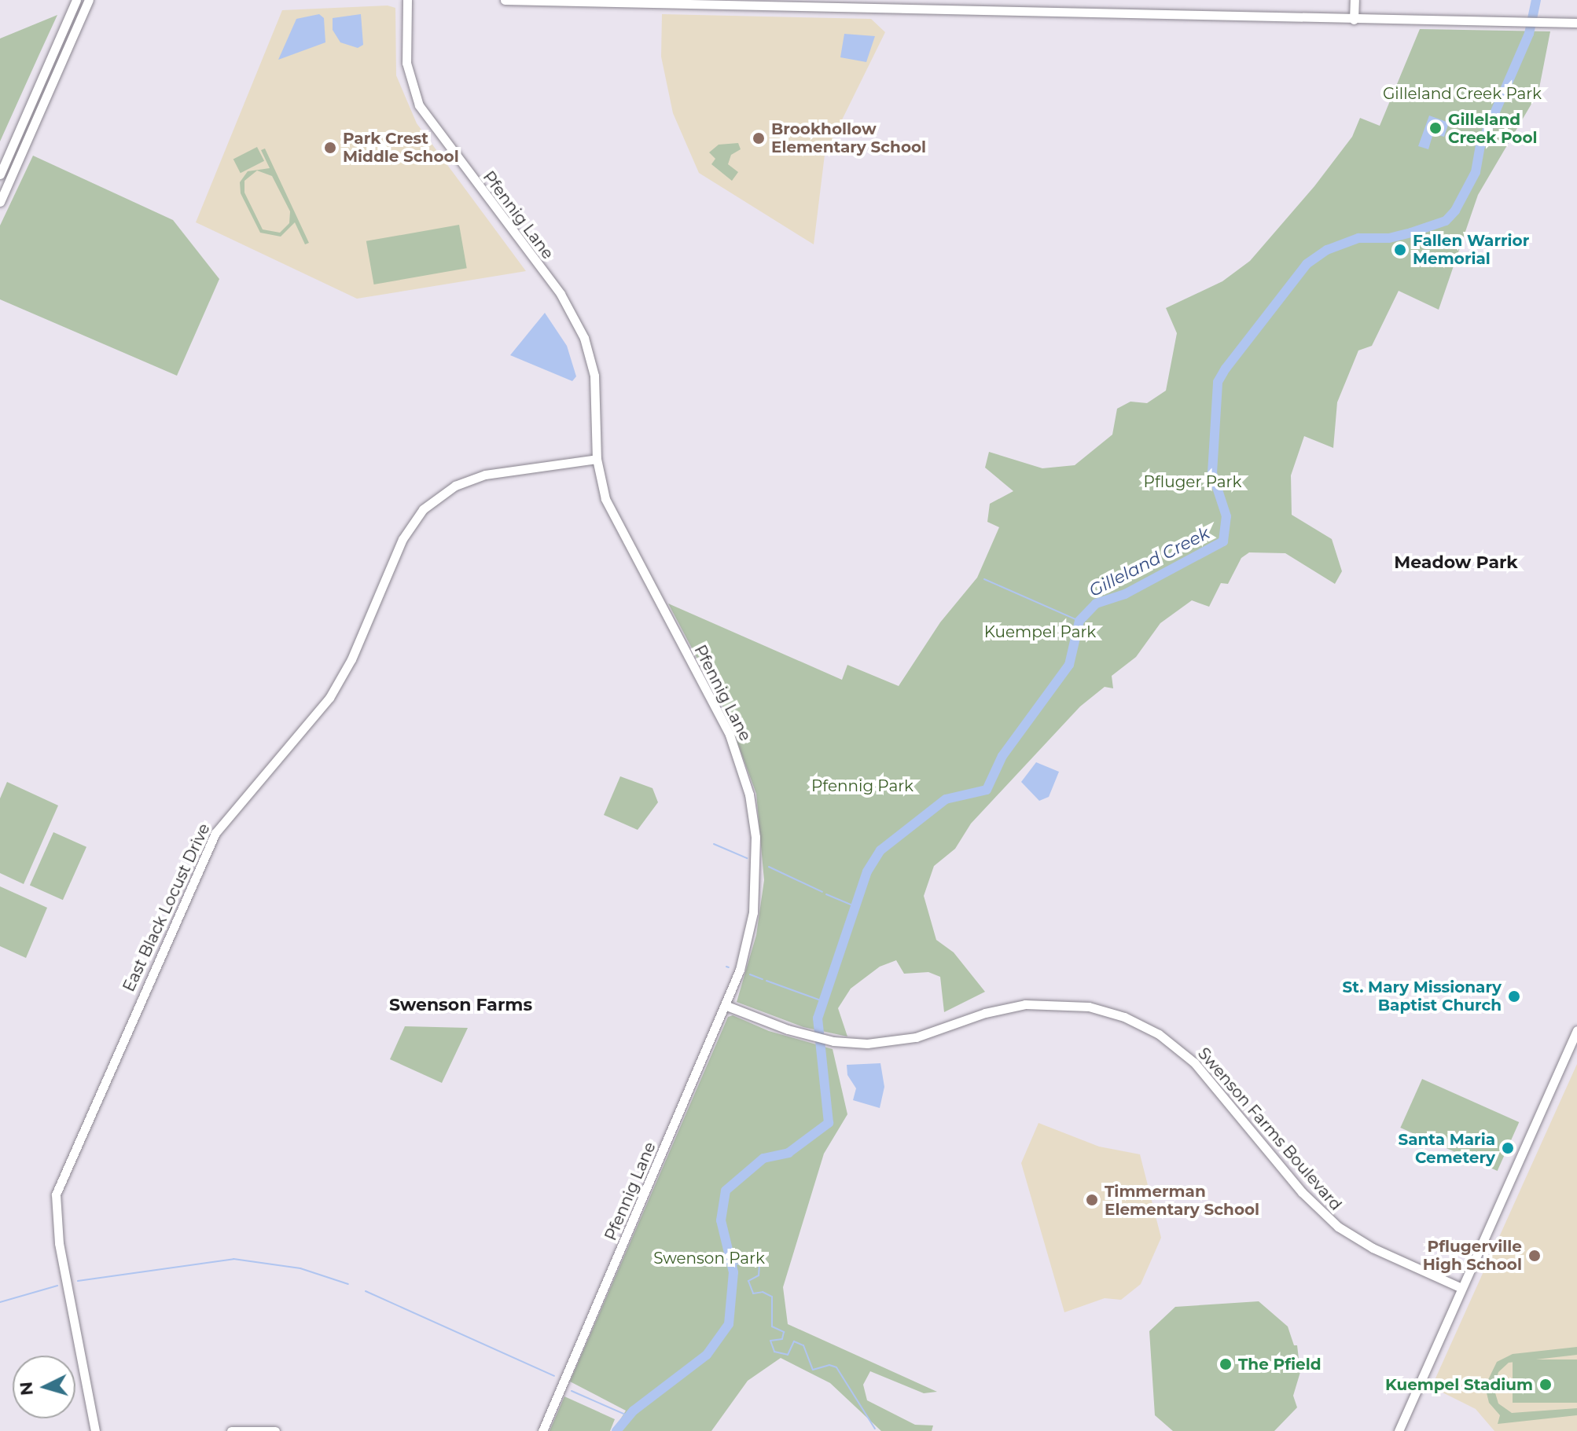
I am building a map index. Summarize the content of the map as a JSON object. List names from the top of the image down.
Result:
{
  "streets": {
    "street": ["Pfennig Lane", "East Black Locust Drive", "Swenson Farms Boulevard"]
  },
  "crossings": [
    ["Pfennig Lane", "East Black Locust Drive"],
    ["Pfennig Lane", "Swenson Farms Boulevard"]
  ],
  "districts": ["Meadow Park", "Swenson Farms"],
  "water": ["Gilleland Creek"],
  "parks": [
    "Gilleland Creek Park",
    "Pfluger Park",
    "Kuempel Park",
    "Pfennig Park",
    "Swenson Park"
  ],
  "places": [
    "Gilleland Creek Pool",
    "Brookhollow Elementary School",
    "Park Crest Middle School",
    "Fallen Warrior Memorial",
    "St. Mary Missionary Baptist Church",
    "Santa Maria Cemetery",
    "Timmerman Elementary School",
    "Pflugerville High School",
    "The Pfield",
    "Kuempel Stadium"
  ],
  "north": "left"
}
